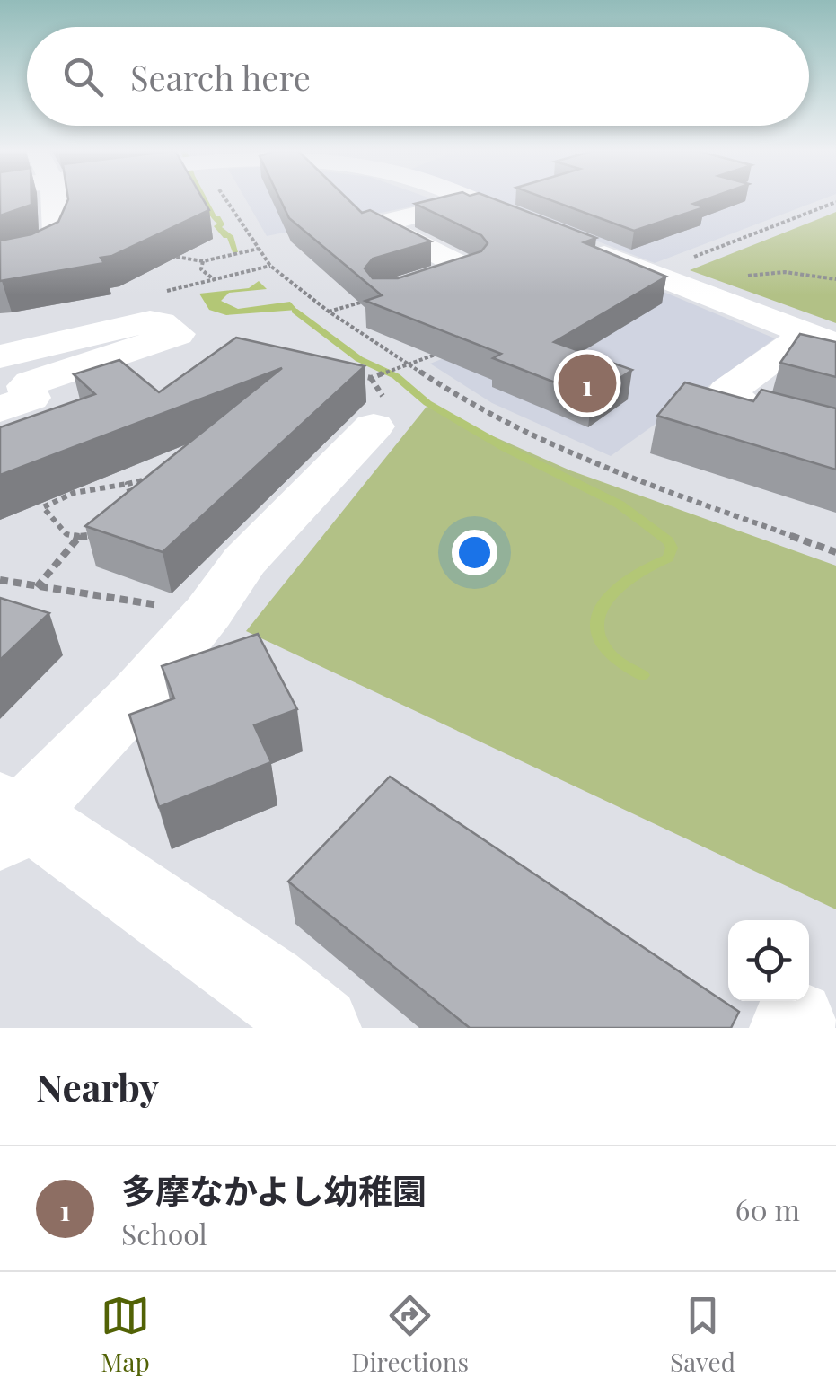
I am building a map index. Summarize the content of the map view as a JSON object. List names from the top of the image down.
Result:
{
  "page": {
    "search": "Search here",
    "pins": "1",
    "heading": "Nearby",
    "list": [
      {
        "mark": "1",
        "name": "多摩なかよし幼稚園",
        "note": "School",
        "value": "60 m"
      }
    ],
    "nav": ["Map", "Directions", "Saved"]
  }
}
